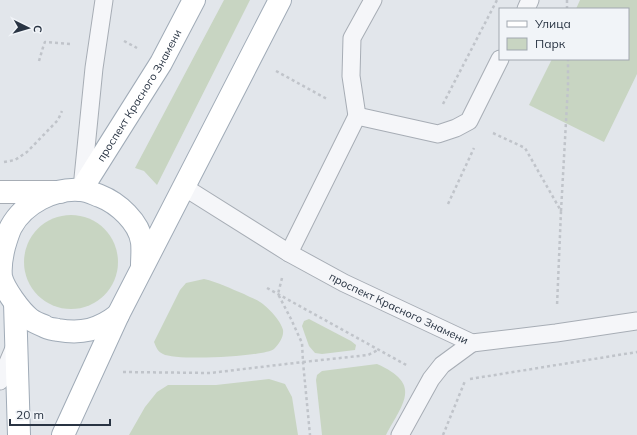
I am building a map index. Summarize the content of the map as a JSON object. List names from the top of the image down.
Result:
{
  "streets": {
    "main road": ["проспект Красного Знамени"]
  },
  "legend": ["Улица", "Парк"],
  "scale_bar": "20 m",
  "north": "right"
}
